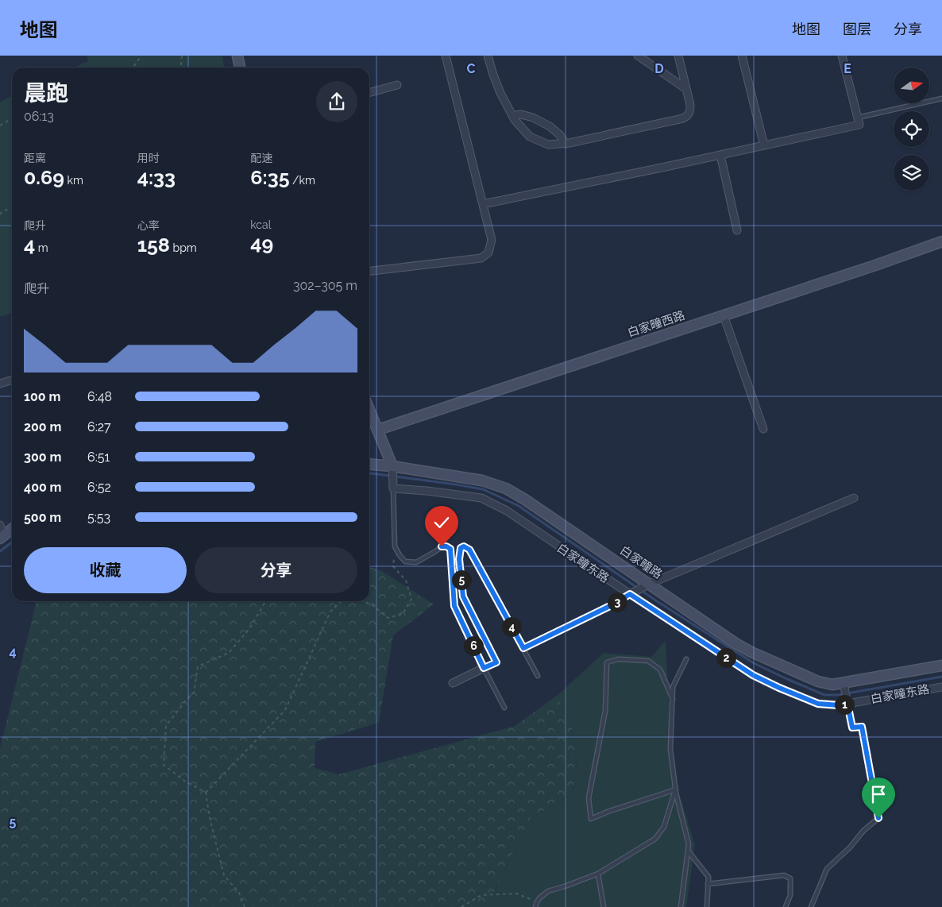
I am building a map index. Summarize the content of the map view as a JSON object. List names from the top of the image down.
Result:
{
  "streets": {
    "street": ["白家疃西路", "白家疃路", "白家疃东路"]
  },
  "north": "right",
  "page": {
    "header": "地图",
    "nav": ["地图", "图层", "分享"],
    "heading": ["晨跑", "06:13"],
    "stats": [
      ["距离", "0.69 km"],
      ["用时", "4:33"],
      ["配速", "6:35 /km"],
      ["爬升", "4 m"],
      ["心率", "158 bpm"],
      ["kcal", "49"]
    ],
    "chart": ["爬升", "302–305 m"],
    "list": [
      {
        "name": "100 m",
        "note": "6:48"
      },
      {
        "name": "200 m",
        "note": "6:27"
      },
      {
        "name": "300 m",
        "note": "6:51"
      },
      {
        "name": "400 m",
        "note": "6:52"
      },
      {
        "name": "500 m",
        "note": "5:53"
      }
    ],
    "buttons": ["收藏", "分享"],
    "pins": [
      "5",
      "3",
      "4",
      "6",
      "2",
      "1"
    ]
  },
  "grid": {
    "columns": ["C", "D", "E"],
    "rows": ["4", "5"]
  }
}
